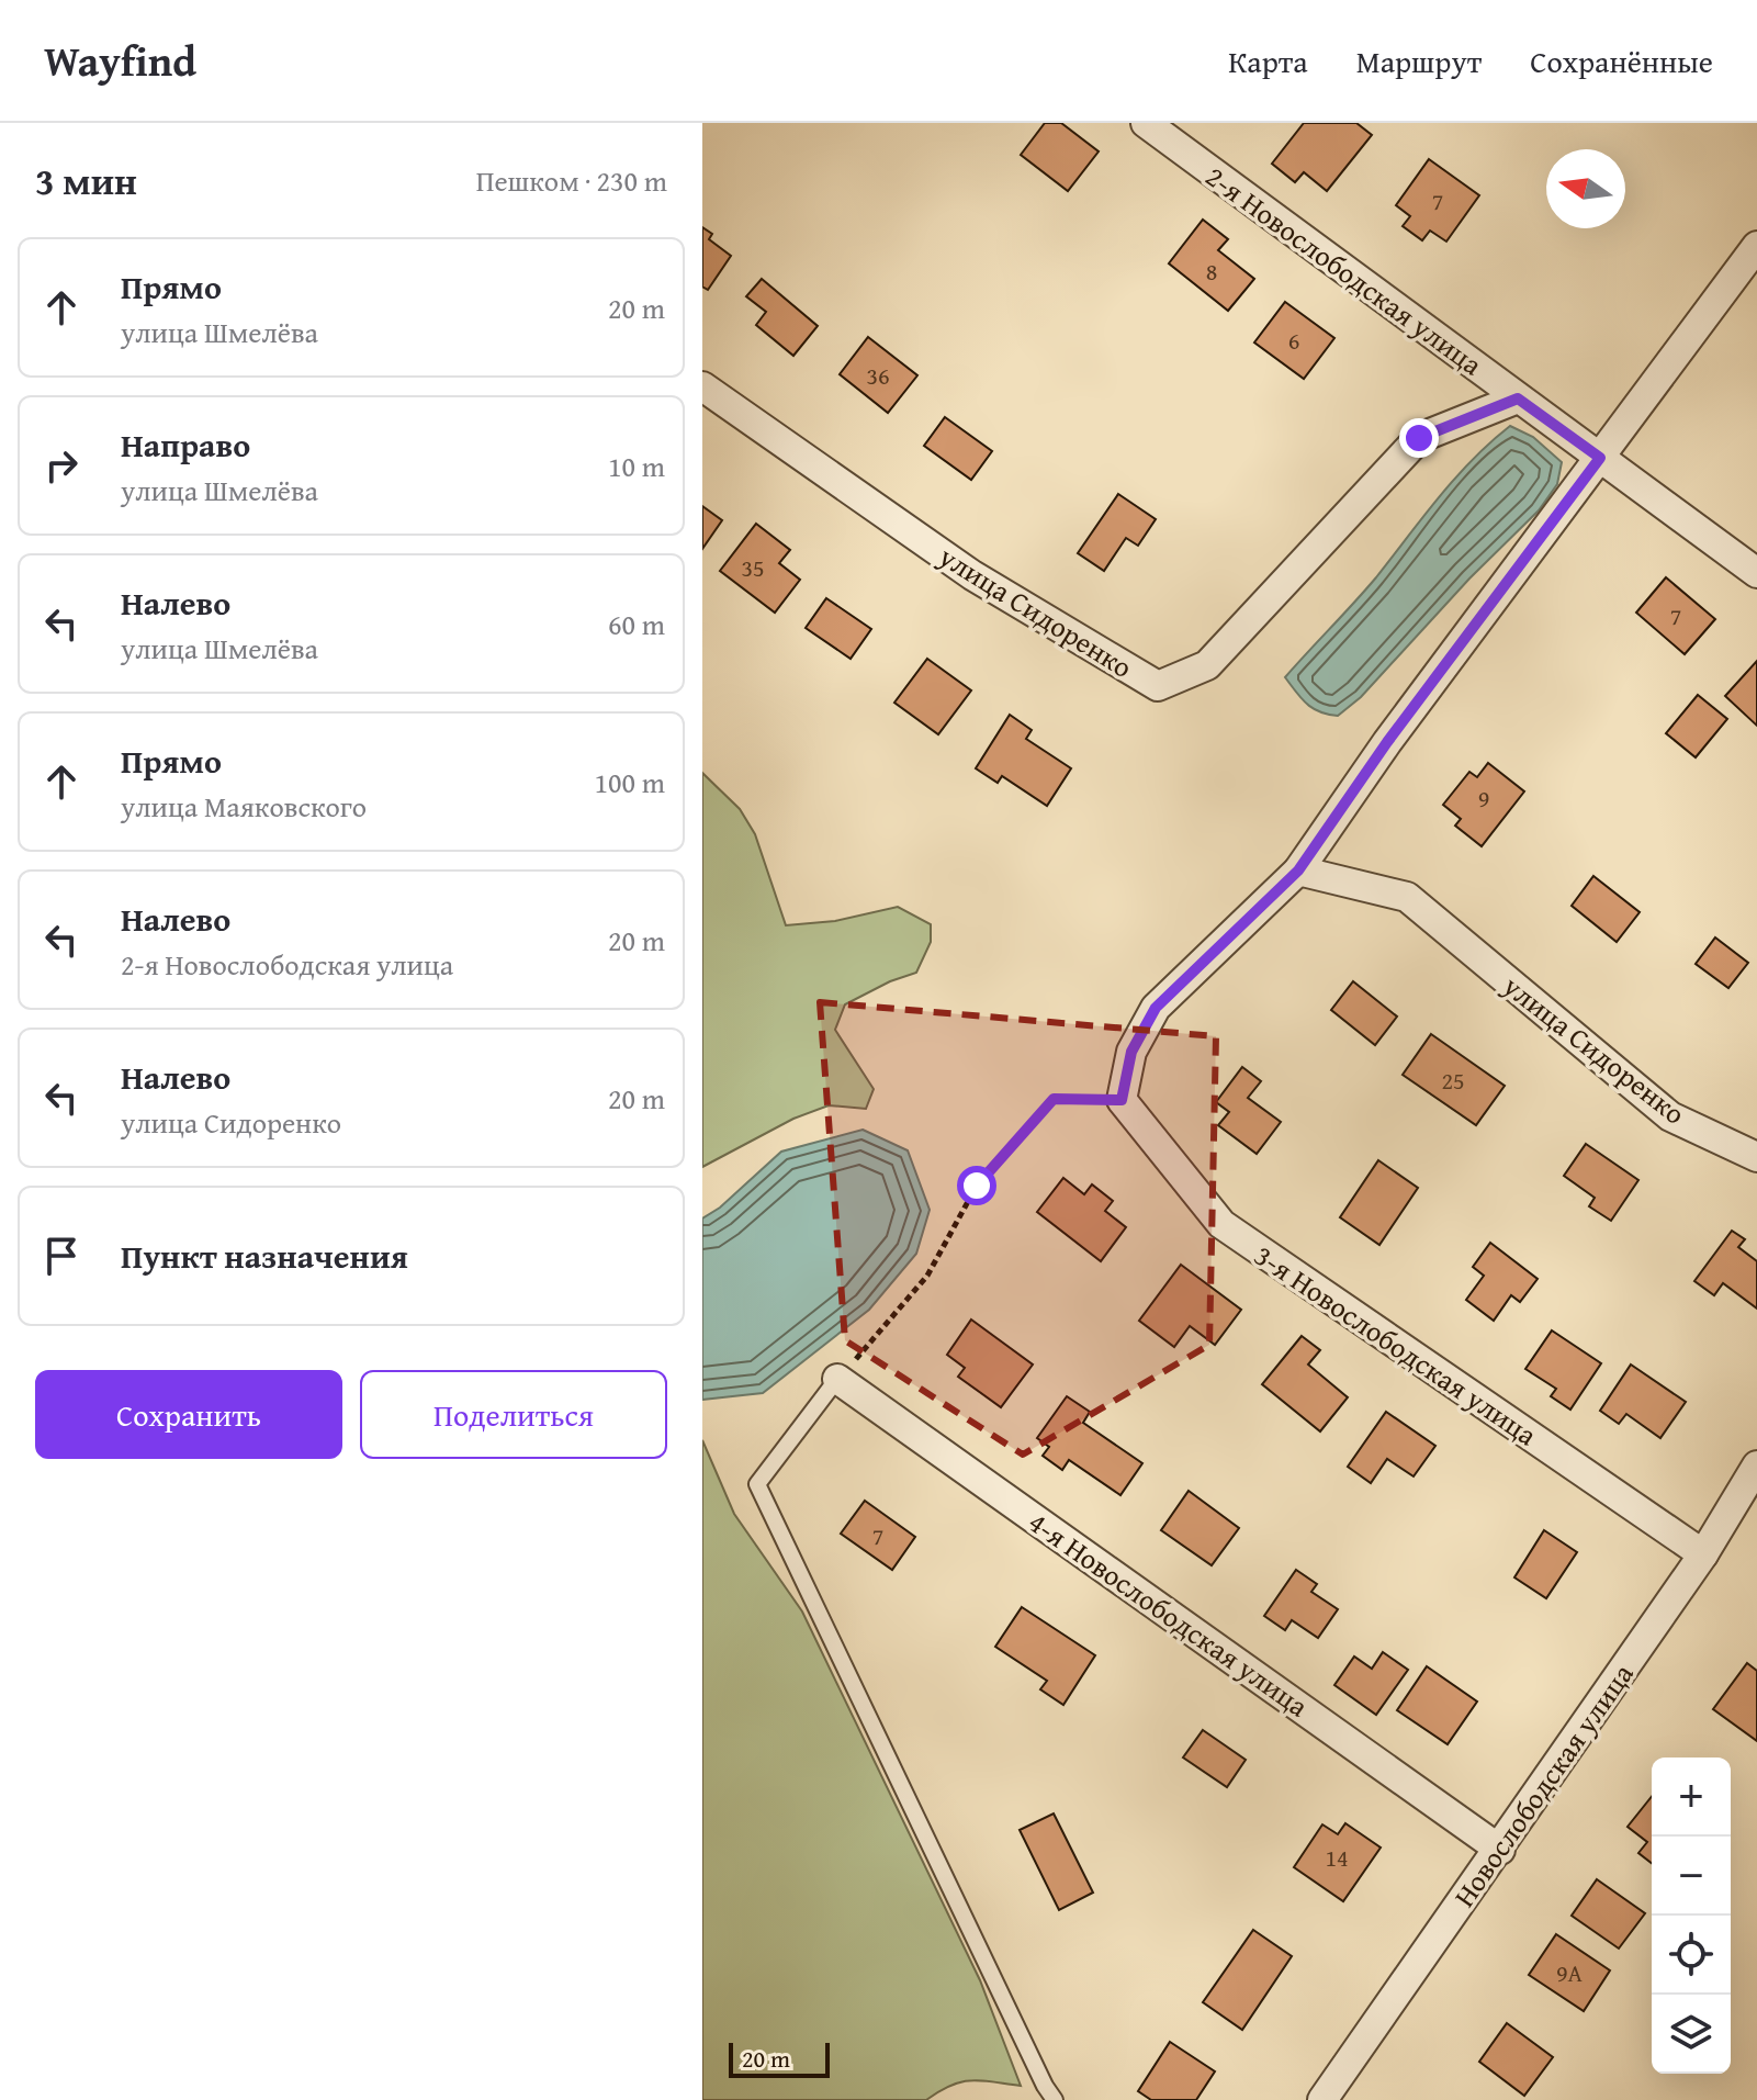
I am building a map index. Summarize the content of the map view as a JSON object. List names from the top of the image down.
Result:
{
  "streets": {
    "street": [
      "2-я Новослободская улица",
      "улица Сидоренко",
      "3-я Новослободская улица",
      "4-я Новослободская улица",
      "Новослободская улица"
    ]
  },
  "crossings": [
    ["2-я Новослободская улица", "улица Сидоренко"],
    ["3-я Новослободская улица", "Новослободская улица"],
    ["4-я Новослободская улица", "Новослободская улица"]
  ],
  "house_numbers": [
    "7",
    "8",
    "6",
    "36",
    "35",
    "7",
    "9",
    "25",
    "7",
    "14",
    "9А"
  ],
  "scale_bar": "20 m",
  "north": "left",
  "page": {
    "header": "Wayfind",
    "nav": ["Карта", "Маршрут", "Сохранённые"],
    "heading": ["3 мин", "Пешком · 230 m"],
    "list": [
      ["Прямо", "улица Шмелёва", "20 m"],
      ["Направо", "улица Шмелёва", "10 m"],
      ["Налево", "улица Шмелёва", "60 m"],
      ["Прямо", "улица Маяковского", "100 m"],
      ["Налево", "2-я Новослободская улица", "20 m"],
      ["Налево", "улица Сидоренко", "20 m"],
      "Пункт назначения"
    ],
    "buttons": ["Сохранить", "Поделиться"],
    "map_buttons": ["+", "−"],
    "scale": "20 m"
  }
}
